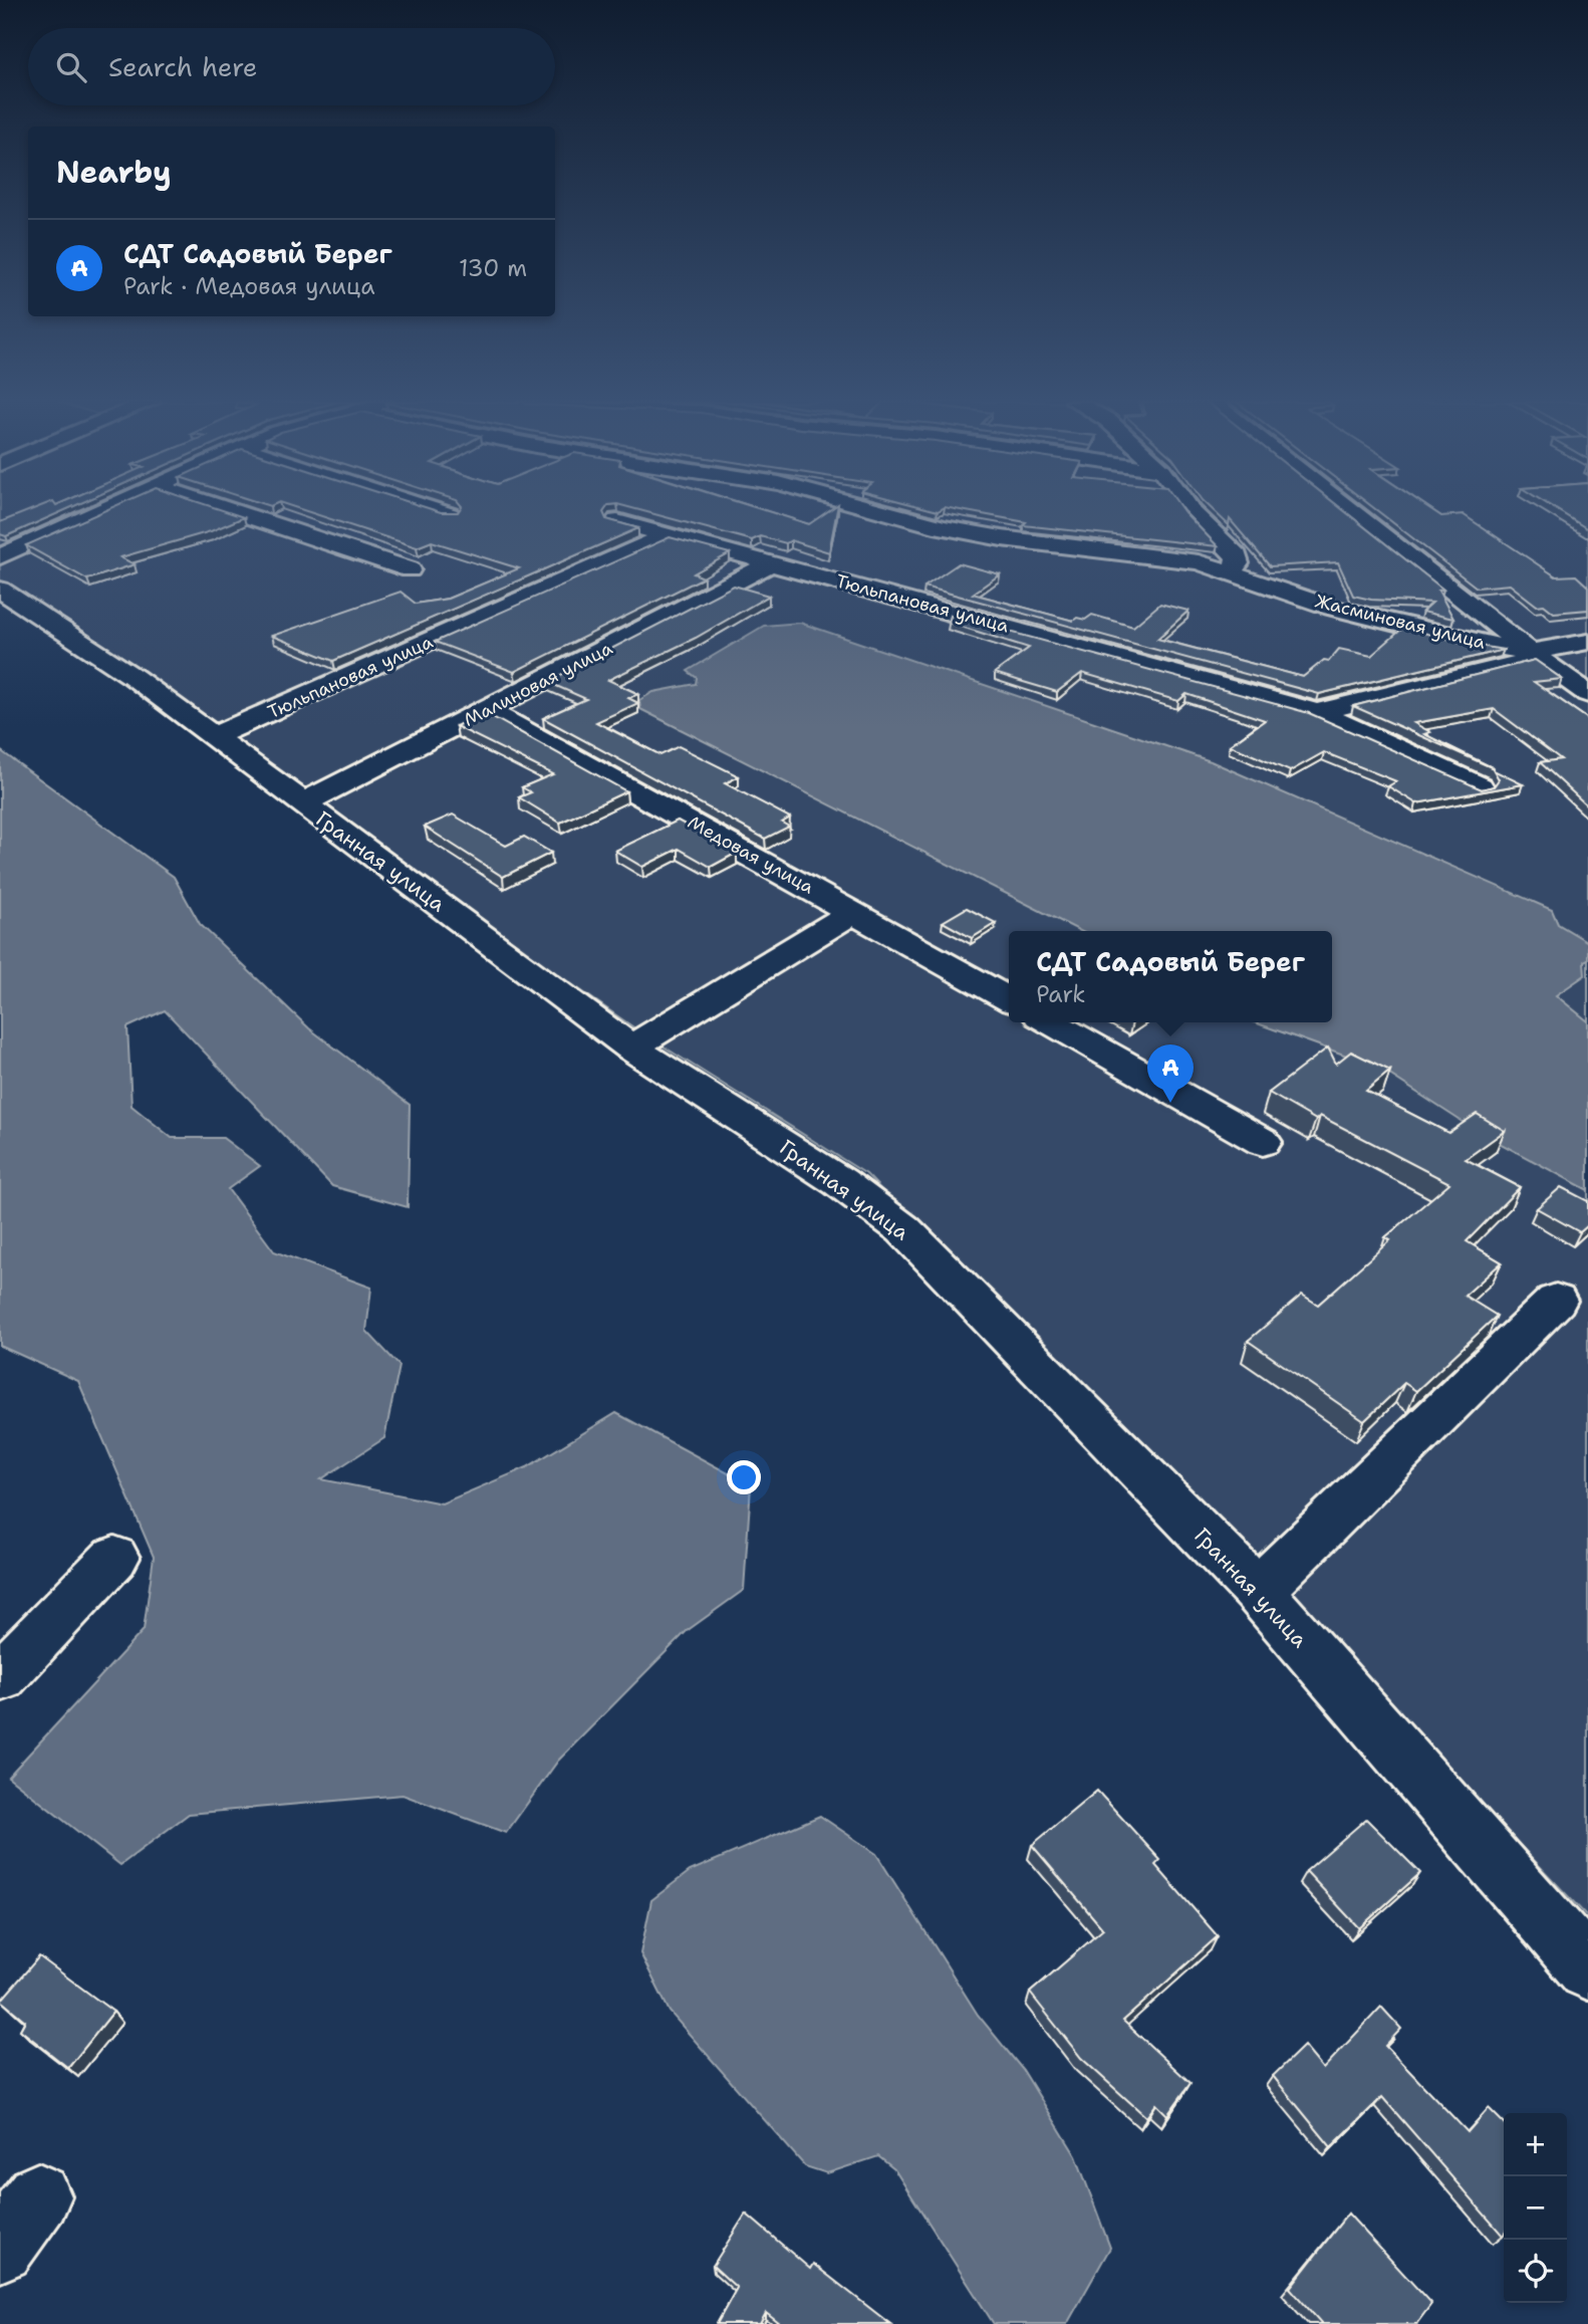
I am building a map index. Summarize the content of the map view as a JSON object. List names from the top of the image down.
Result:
{
  "streets": {
    "street": [
      "Тюльпановая улица",
      "Жасминовая улица",
      "Малиновая улица",
      "Медовая улица",
      "Гранная улица"
    ]
  },
  "crossings": [
    ["Тюльпановая улица", "Жасминовая улица"],
    ["Тюльпановая улица", "Малиновая улица"],
    ["Тюльпановая улица", "Гранная улица"],
    ["Малиновая улица", "Медовая улица"],
    ["Малиновая улица", "Гранная улица"]
  ],
  "page": {
    "search": "Search here",
    "heading": "Nearby",
    "list": [
      {
        "mark": "A",
        "name": "СДТ Садовый Берег",
        "note": "Park · Медовая улица",
        "value": "130 m"
      }
    ],
    "popup": ["СДТ Садовый Берег", "Park"],
    "pins": "A",
    "map_buttons": ["+", "−"]
  }
}
